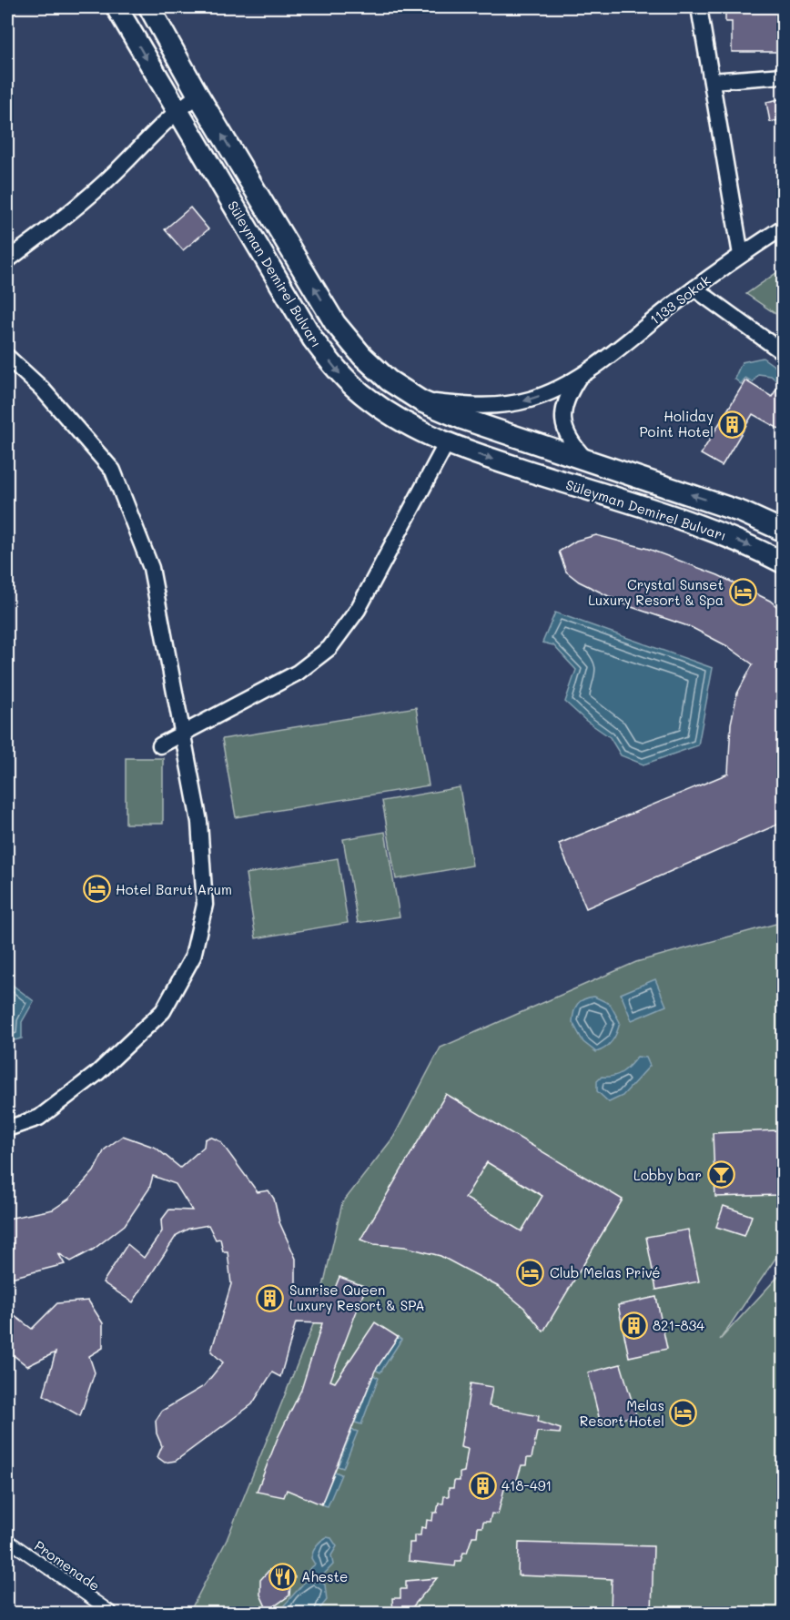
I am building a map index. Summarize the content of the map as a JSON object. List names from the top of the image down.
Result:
{
  "streets": {
    "main road": ["Süleyman Demirel Bulvarı"],
    "street": ["1133 Sokak", "Promenade"]
  },
  "crossings": [
    ["Süleyman Demirel Bulvarı", "1133 Sokak"]
  ],
  "one_way": ["1133 Sokak"],
  "places": {
    "building": [
      "Holiday Point Hotel",
      "Sunrise Queen Luxury Resort & SPA",
      "821-834",
      "418-491"
    ],
    "hotel": [
      "Crystal Sunset Luxury Resort & Spa",
      "Hotel Barut Arum",
      "Club Melas Privé",
      "Melas Resort Hotel"
    ],
    "bar": ["Lobby bar"],
    "restaurant": ["Aheste"]
  }
}
